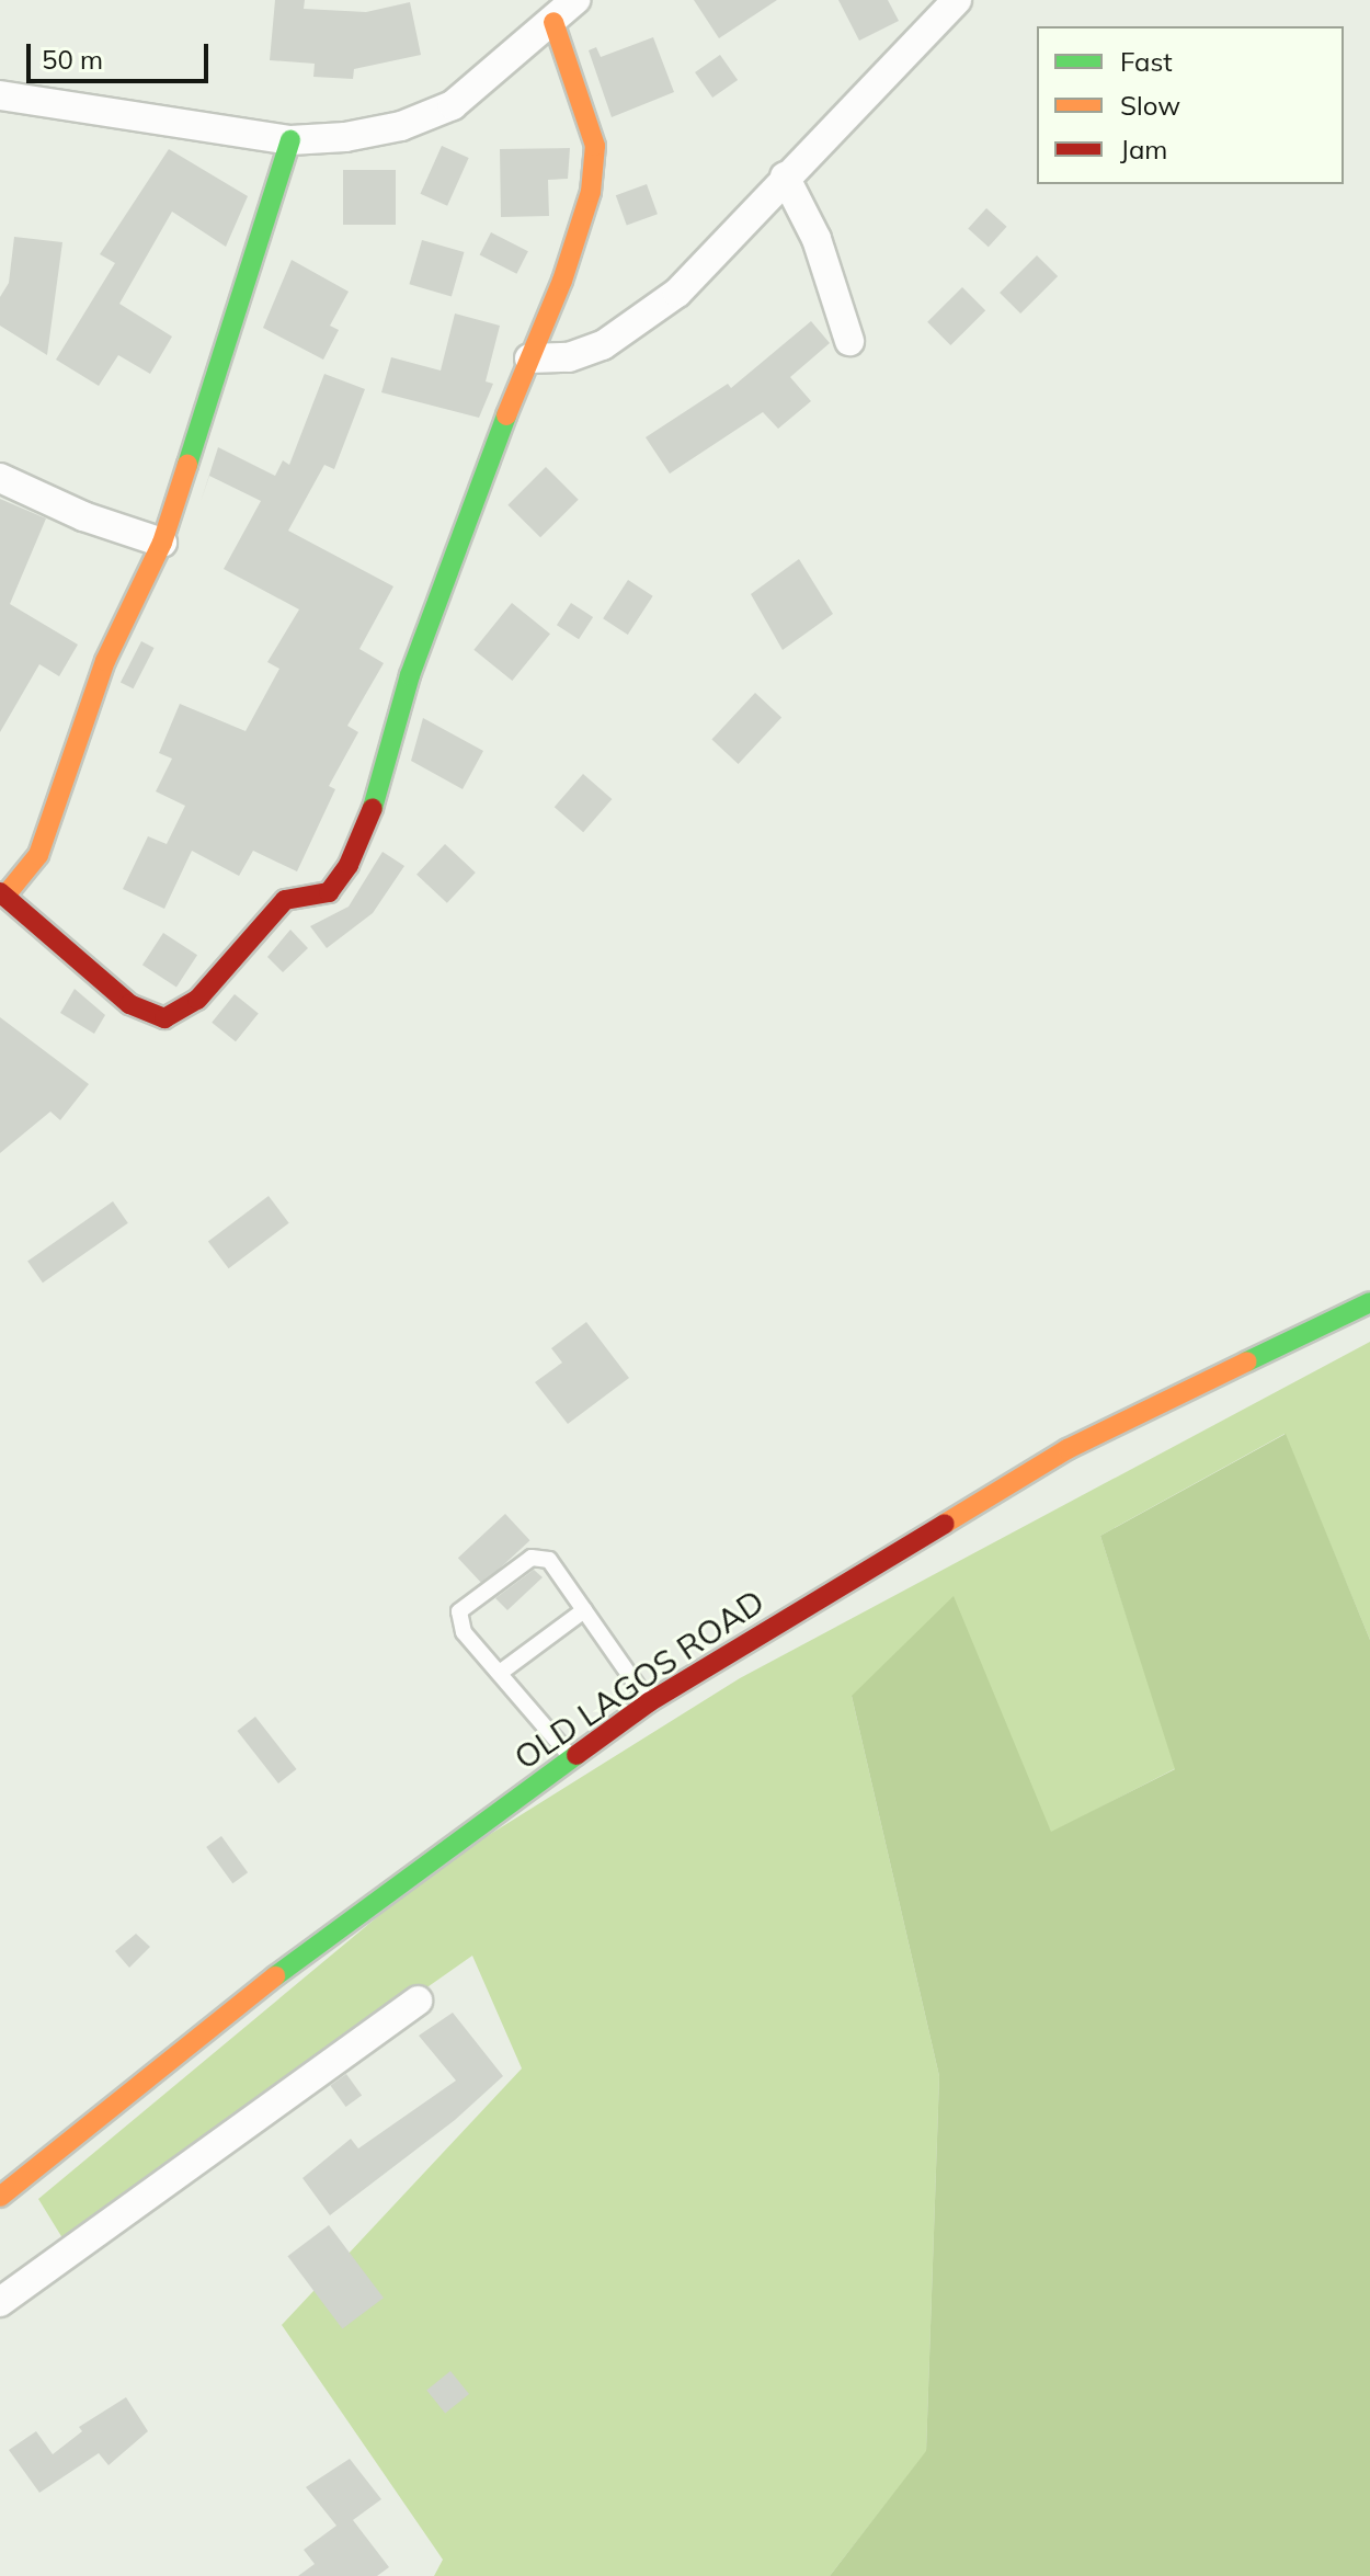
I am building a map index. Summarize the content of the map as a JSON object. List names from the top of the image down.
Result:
{
  "streets": {
    "street": ["OLD LAGOS ROAD"]
  },
  "legend": ["Fast", "Slow", "Jam"],
  "scale_bar": "50 m"
}
